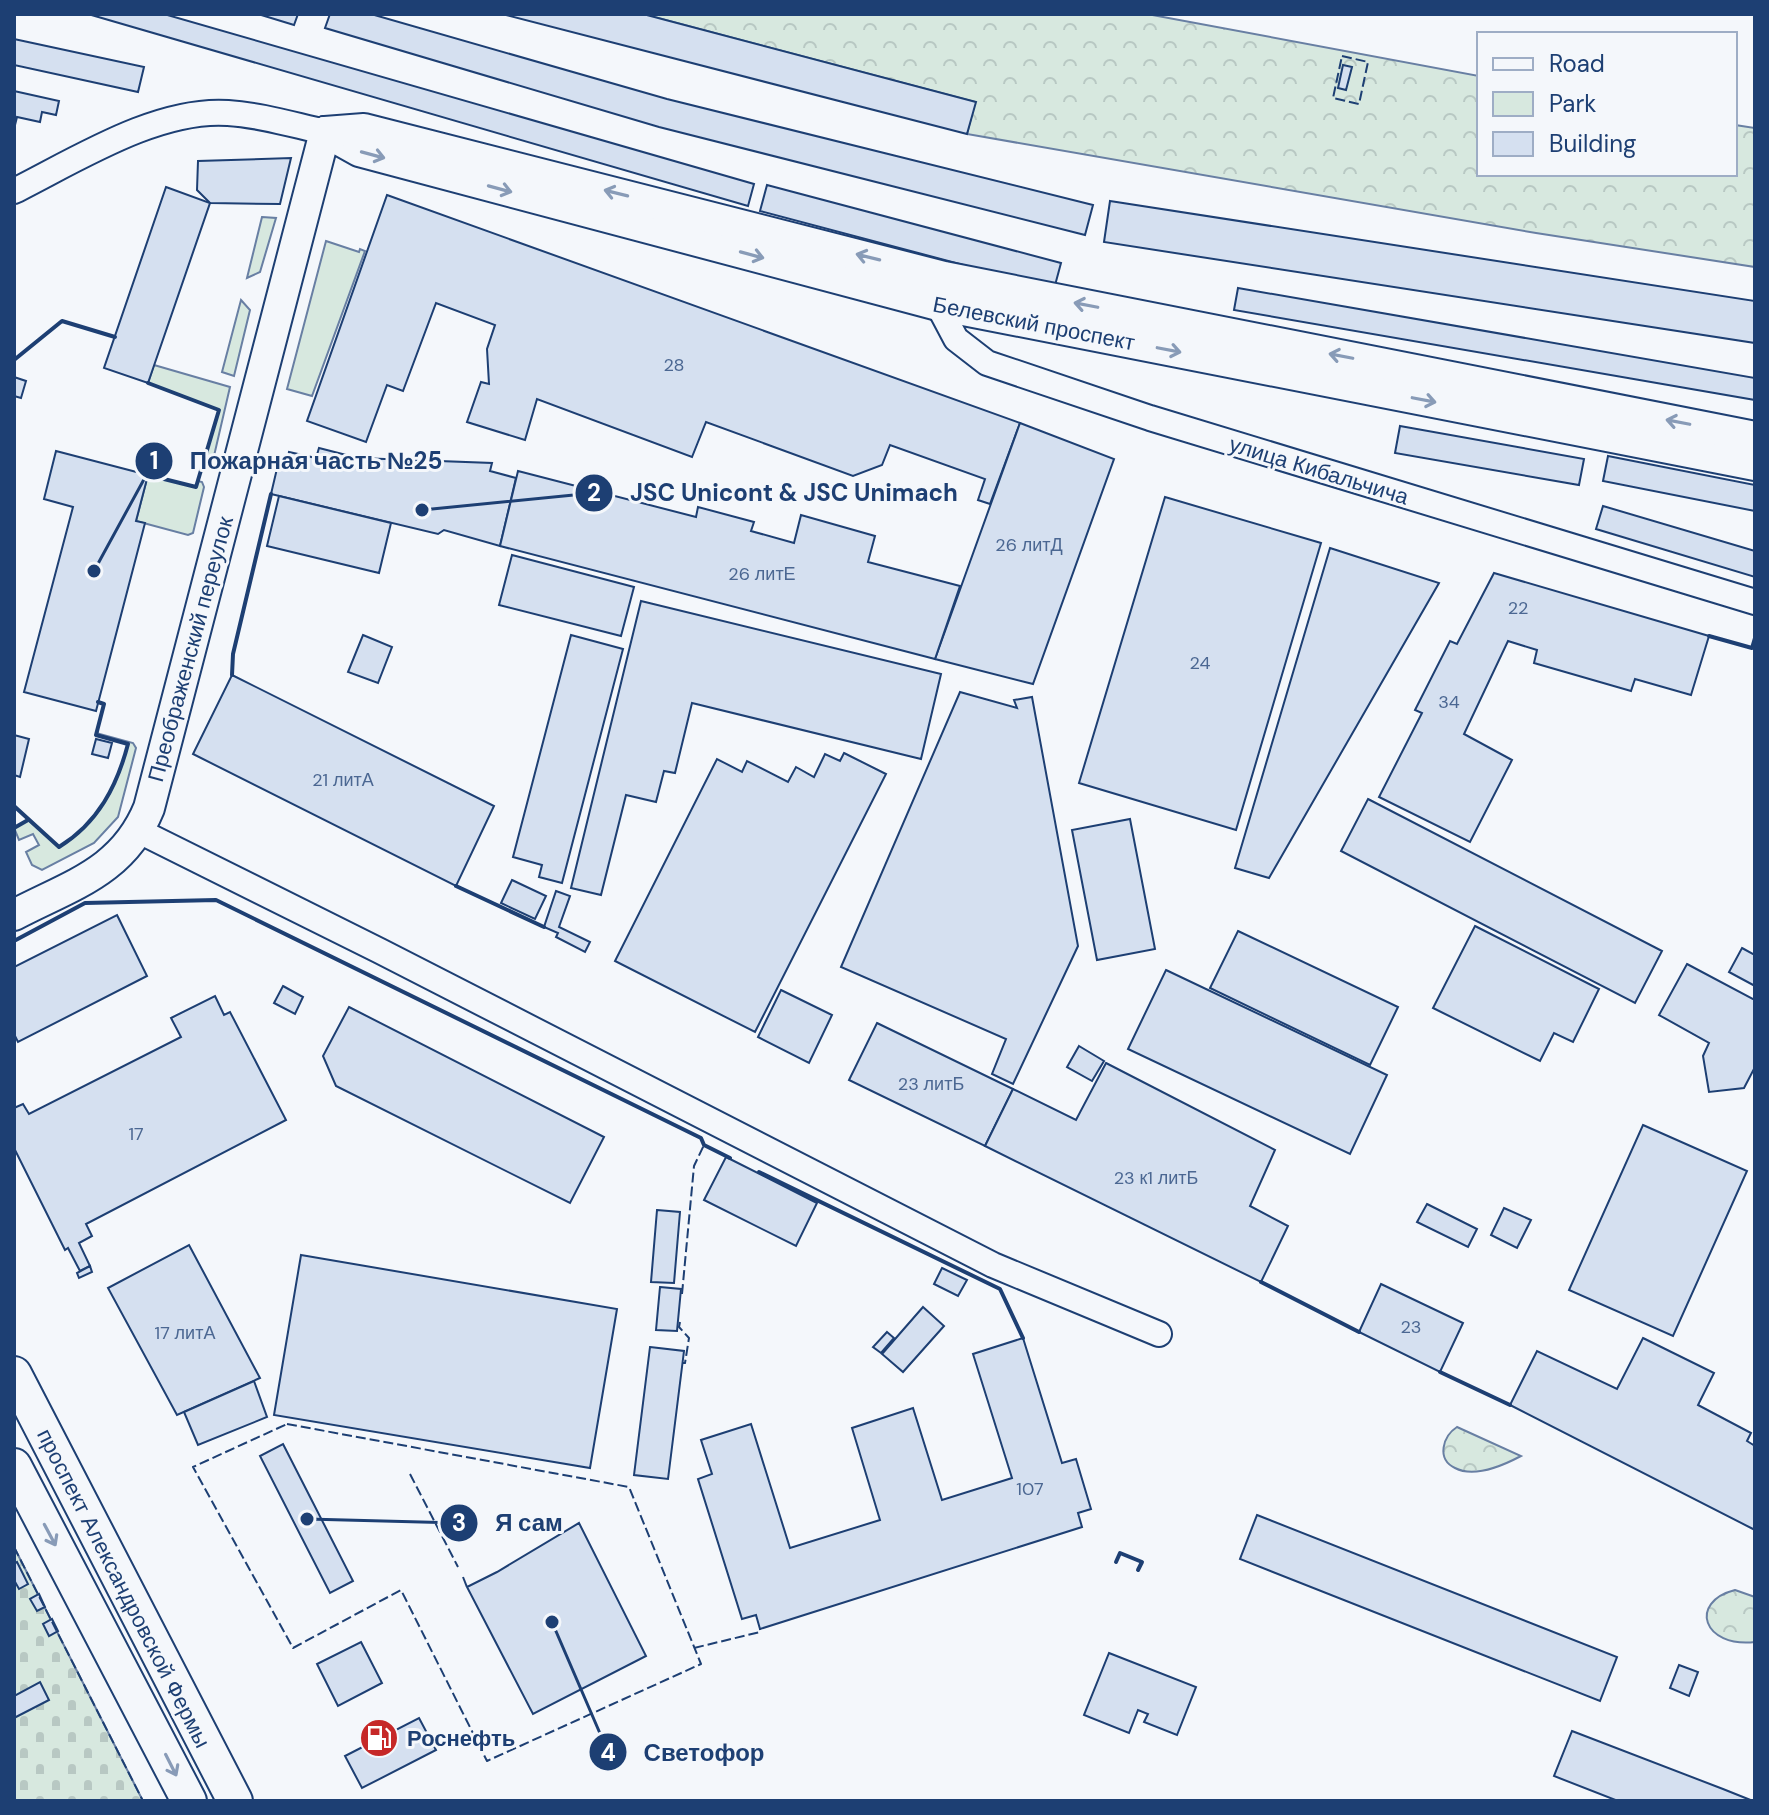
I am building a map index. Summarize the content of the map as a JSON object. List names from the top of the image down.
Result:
{
  "streets": {
    "main road": ["проспект Александровской Фермы"],
    "street": ["Белевский проспект", "улица Кибальчича", "Преображенский переулок"]
  },
  "crossings": [
    ["Белевский проспект", "улица Кибальчича"],
    ["Белевский проспект", "Преображенский переулок"]
  ],
  "places": {
    "other": [
      "JSC Unicont & JSC Unimach",
      "Пожарная часть №25",
      "Я сам",
      "Светофор"
    ],
    "fuel station": ["Роснефть"]
  },
  "house_numbers": [
    "28",
    "26 литД",
    "26 литЕ",
    "22",
    "24",
    "34",
    "21 литА",
    "23 литБ",
    "17",
    "23 к1 литБ",
    "23",
    "17 литА",
    "107"
  ],
  "legend": ["Road", "Park", "Building"]
}
